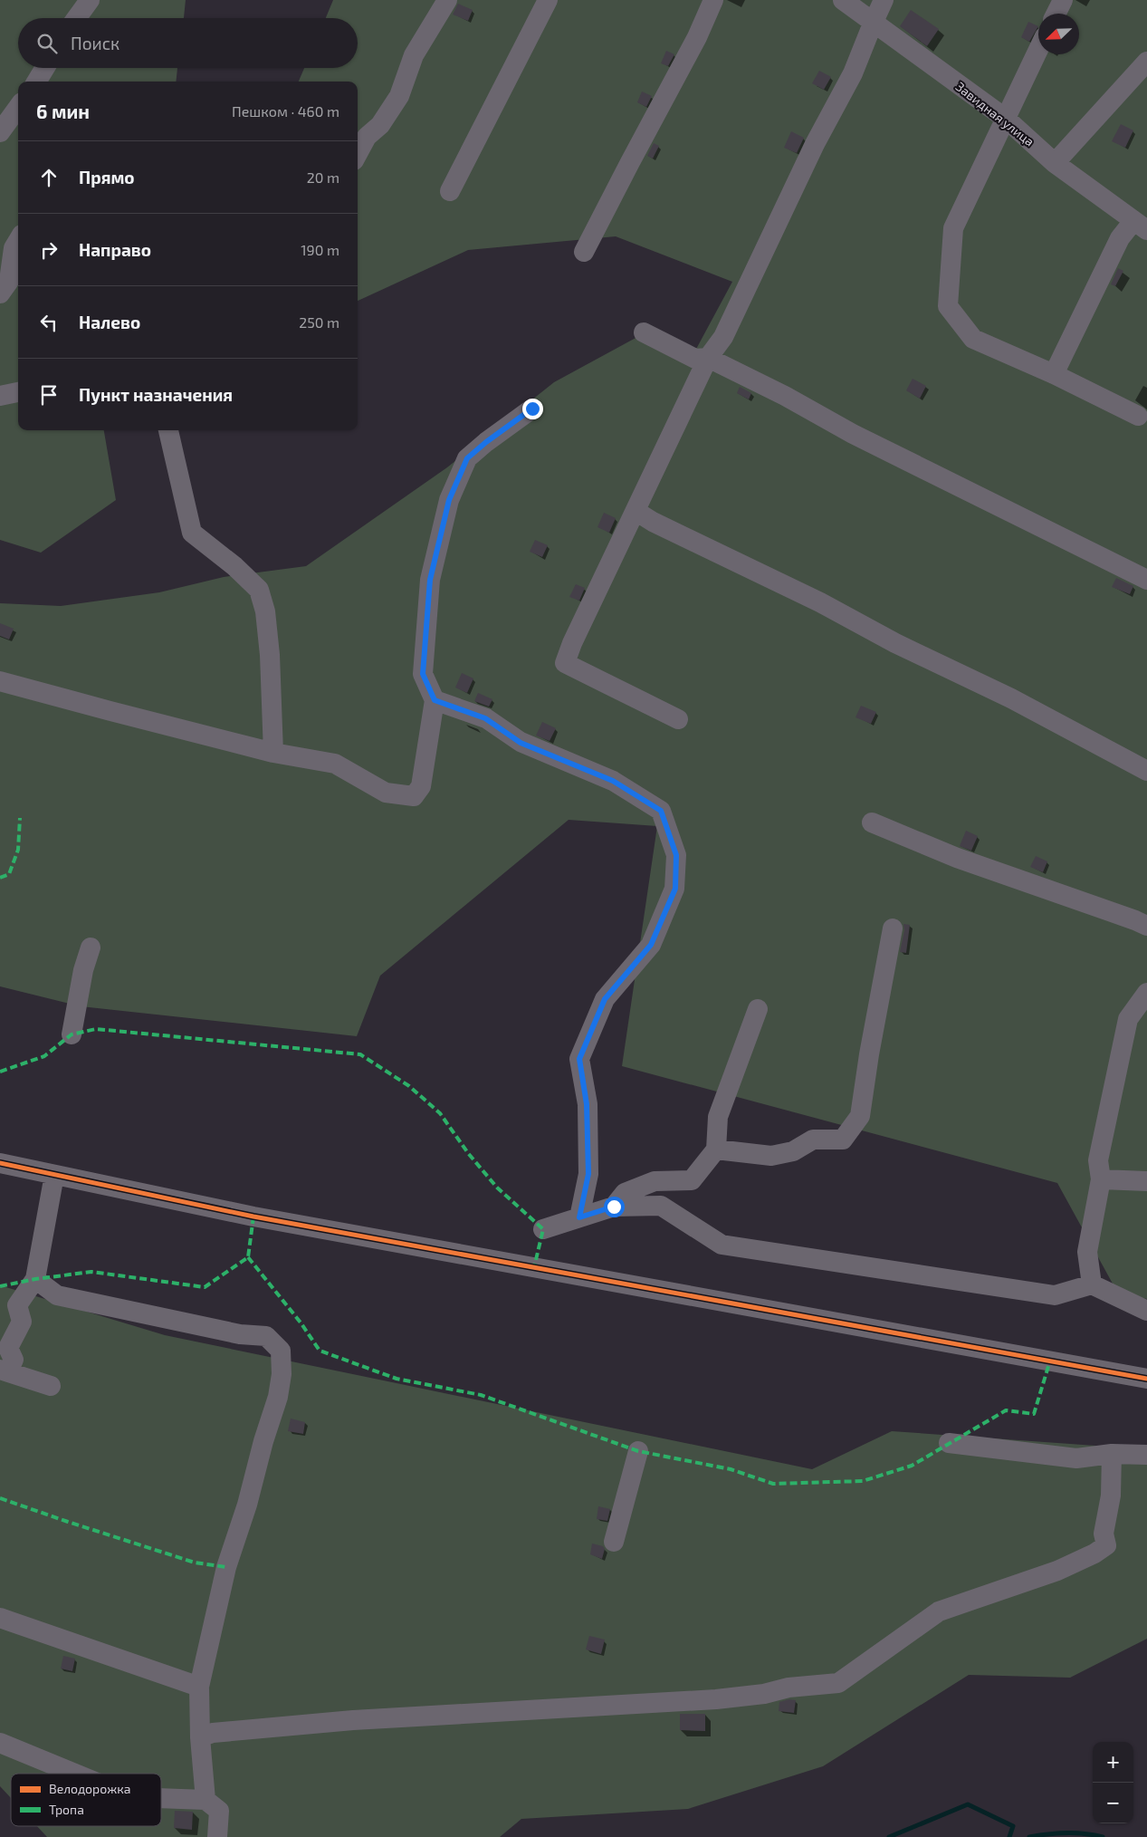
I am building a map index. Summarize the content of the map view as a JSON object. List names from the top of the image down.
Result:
{
  "streets": {
    "street": ["Завидная улица"]
  },
  "legend": ["Велодорожка", "Тропа"],
  "north": "bottom left",
  "page": {
    "search": "Поиск",
    "heading": ["6 мин", "Пешком · 460 m"],
    "list": [
      ["Прямо", "20 m"],
      ["Направо", "190 m"],
      ["Налево", "250 m"],
      "Пункт назначения"
    ],
    "map_buttons": ["+", "−"]
  }
}
